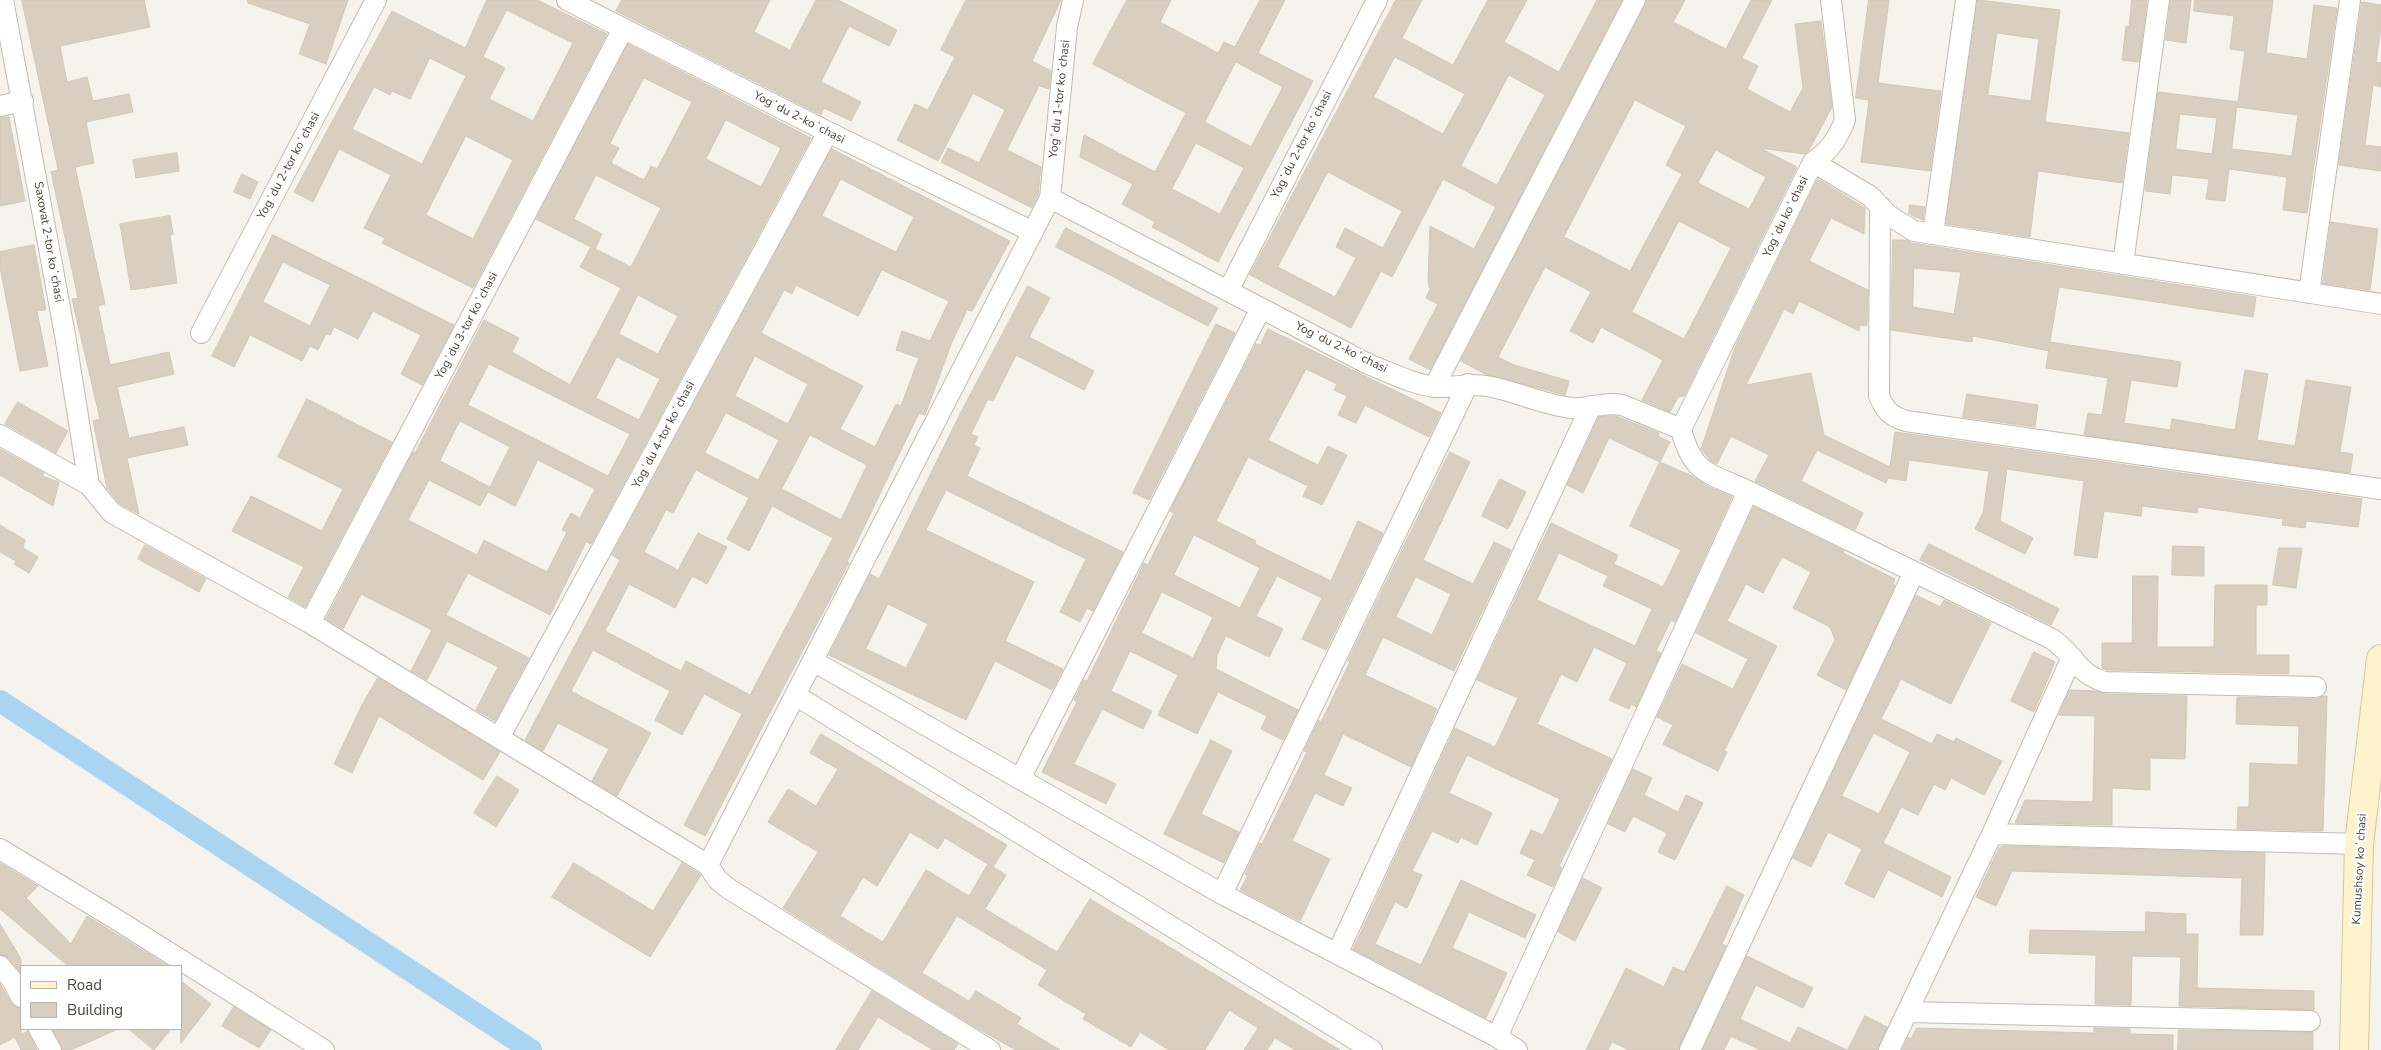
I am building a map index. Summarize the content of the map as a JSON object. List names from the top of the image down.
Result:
{
  "streets": {
    "street": [
      "Yogʻdu 1-tor koʻchasi",
      "Yogʻdu 2-koʻchasi",
      "Yogʻdu 2-tor koʻchasi",
      "Yogʻdu koʻchasi",
      "Saxovat 2-tor koʻchasi",
      "Yogʻdu 3-tor koʻchasi",
      "Yogʻdu 4-tor koʻchasi",
      "Kumushsoy koʻchasi"
    ]
  },
  "crossings": [
    ["Yogʻdu 1-tor koʻchasi", "Yogʻdu 2-koʻchasi"],
    ["Yogʻdu 2-koʻchasi", "Yogʻdu 2-tor koʻchasi"],
    ["Yogʻdu 2-koʻchasi", "Yogʻdu koʻchasi"],
    ["Yogʻdu 2-koʻchasi", "Yogʻdu 3-tor koʻchasi"],
    ["Yogʻdu 2-koʻchasi", "Yogʻdu 4-tor koʻchasi"]
  ],
  "legend": ["Road", "Building"]
}
